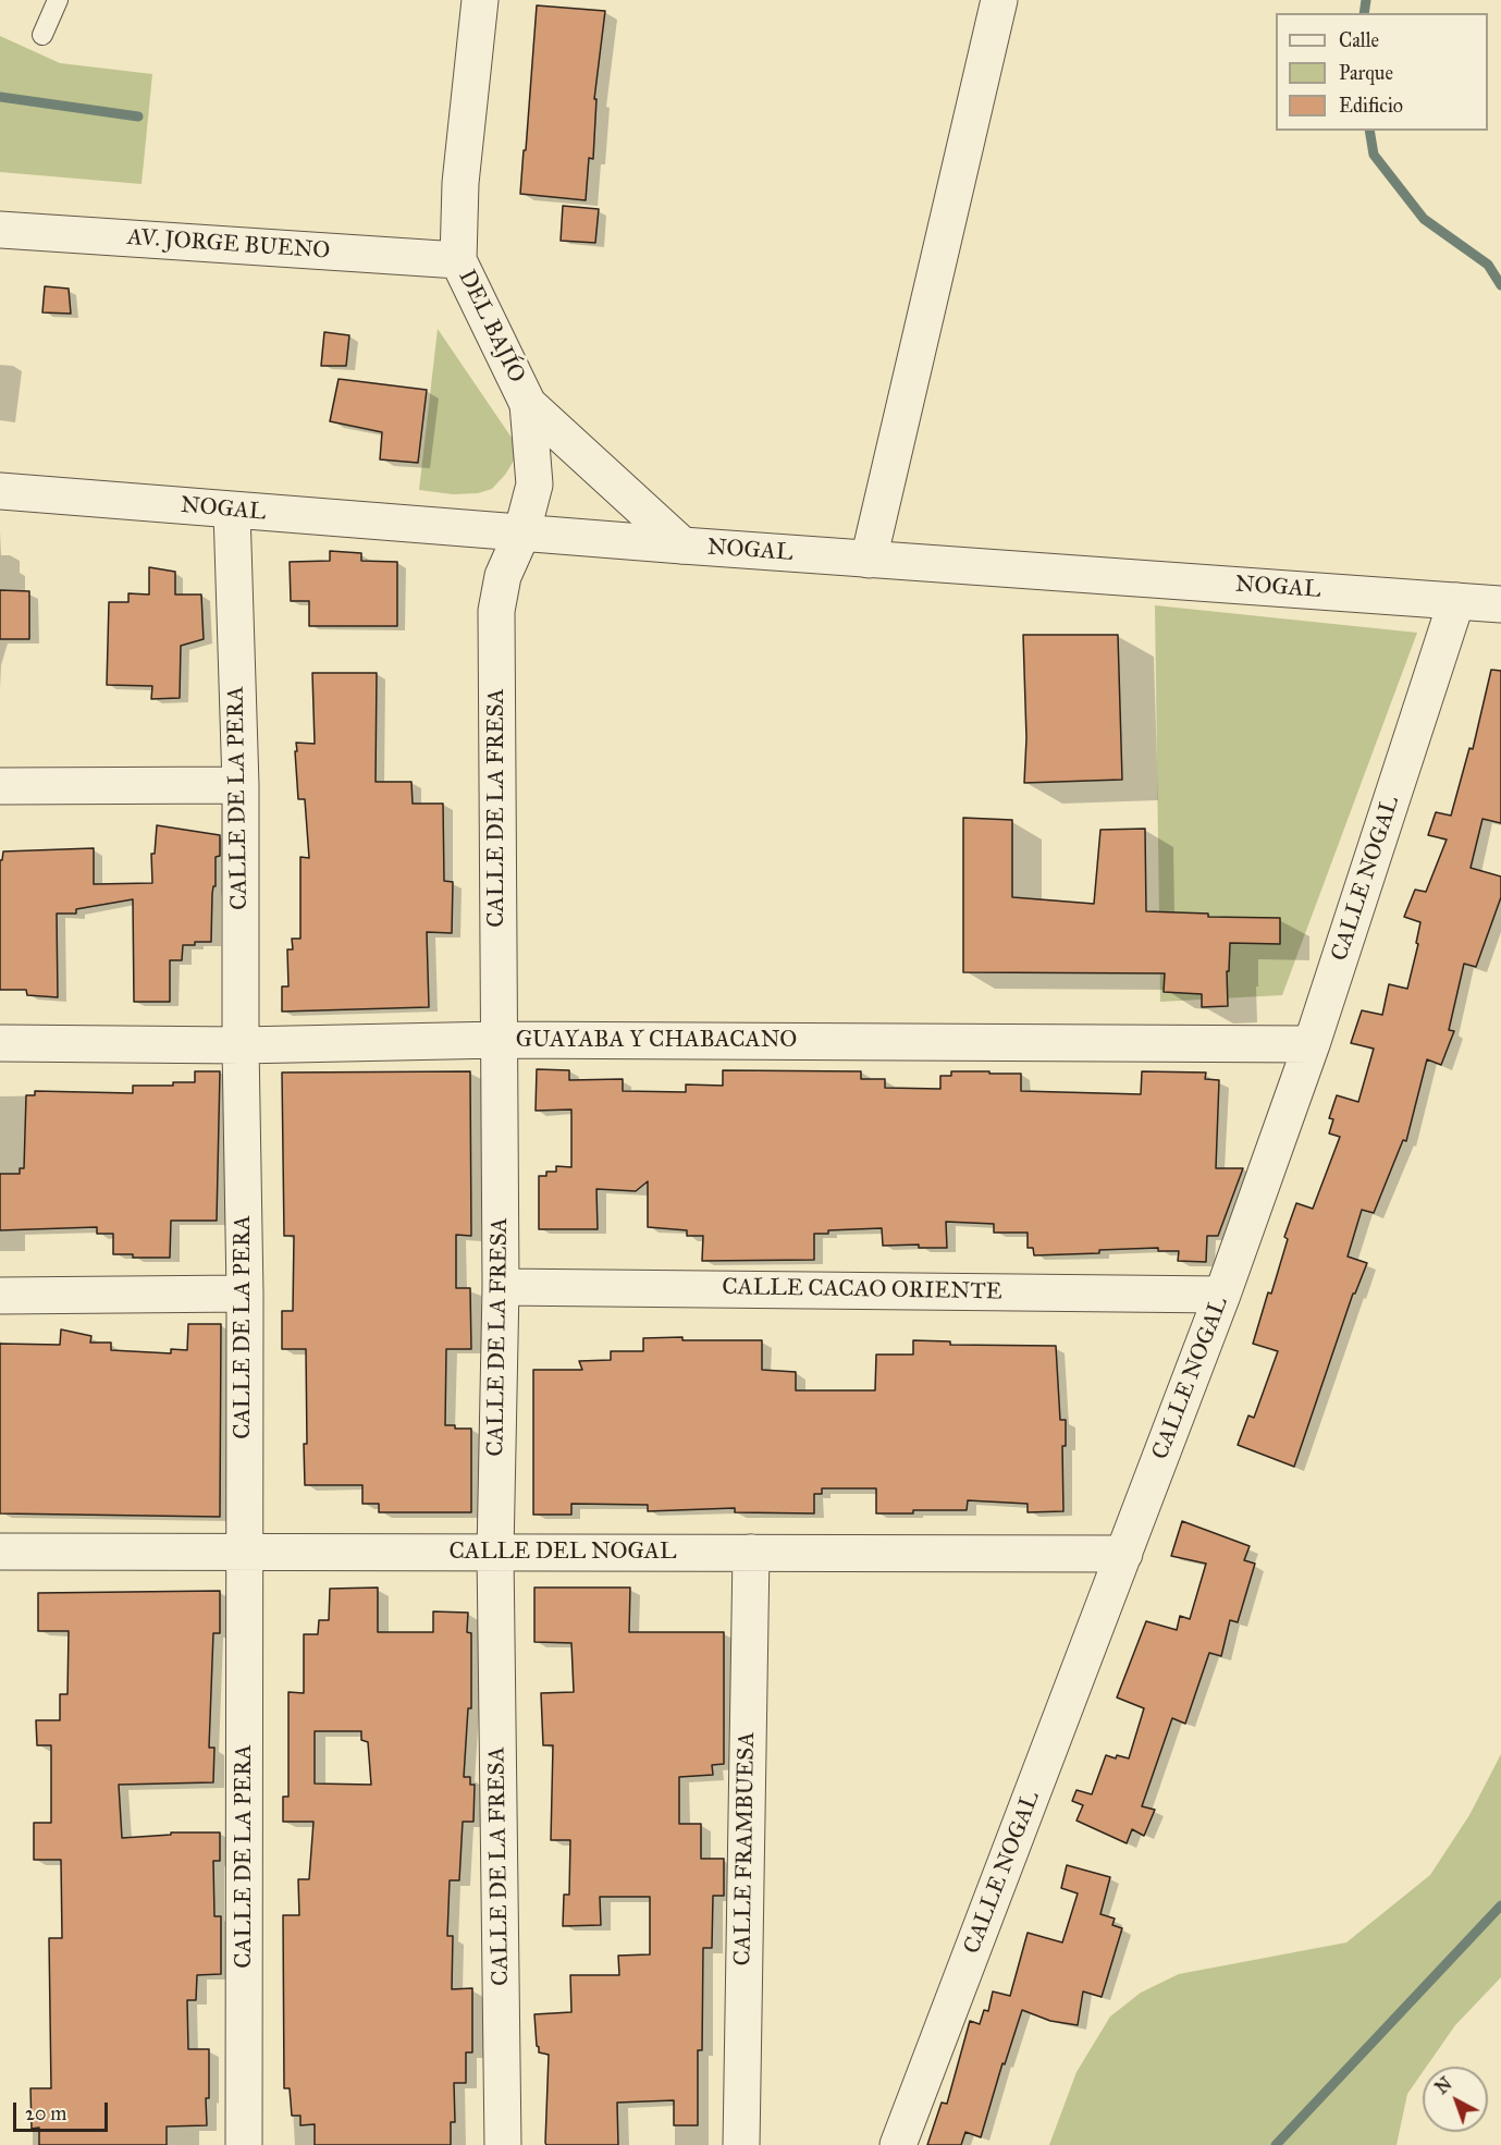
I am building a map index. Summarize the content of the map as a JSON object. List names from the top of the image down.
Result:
{
  "streets": {
    "street": [
      "AV. JORGE BUENO",
      "DEL BAJÍO",
      "NOGAL",
      "CALLE DE LA PERA",
      "CALLE DE LA FRESA",
      "CALLE NOGAL",
      "GUAYABA Y CHABACANO",
      "CALLE CACAO ORIENTE",
      "CALLE DEL NOGAL",
      "CALLE FRAMBUESA"
    ]
  },
  "crossings": [
    ["AV. JORGE BUENO", "DEL BAJÍO"],
    ["DEL BAJÍO", "NOGAL"],
    ["DEL BAJÍO", "CALLE DE LA FRESA"],
    ["NOGAL", "CALLE DE LA PERA"],
    ["NOGAL", "CALLE DE LA FRESA"],
    ["NOGAL", "CALLE NOGAL"],
    ["CALLE DE LA PERA", "GUAYABA Y CHABACANO"],
    ["CALLE DE LA PERA", "CALLE DEL NOGAL"],
    ["CALLE DE LA FRESA", "GUAYABA Y CHABACANO"],
    ["CALLE DE LA FRESA", "CALLE CACAO ORIENTE"],
    ["CALLE DE LA FRESA", "CALLE DEL NOGAL"],
    ["CALLE NOGAL", "GUAYABA Y CHABACANO"],
    ["CALLE NOGAL", "CALLE CACAO ORIENTE"],
    ["CALLE NOGAL", "CALLE DEL NOGAL"],
    ["CALLE DEL NOGAL", "CALLE FRAMBUESA"]
  ],
  "legend": ["Calle", "Parque", "Edificio"],
  "scale_bar": "20 m",
  "north": "top left"
}
